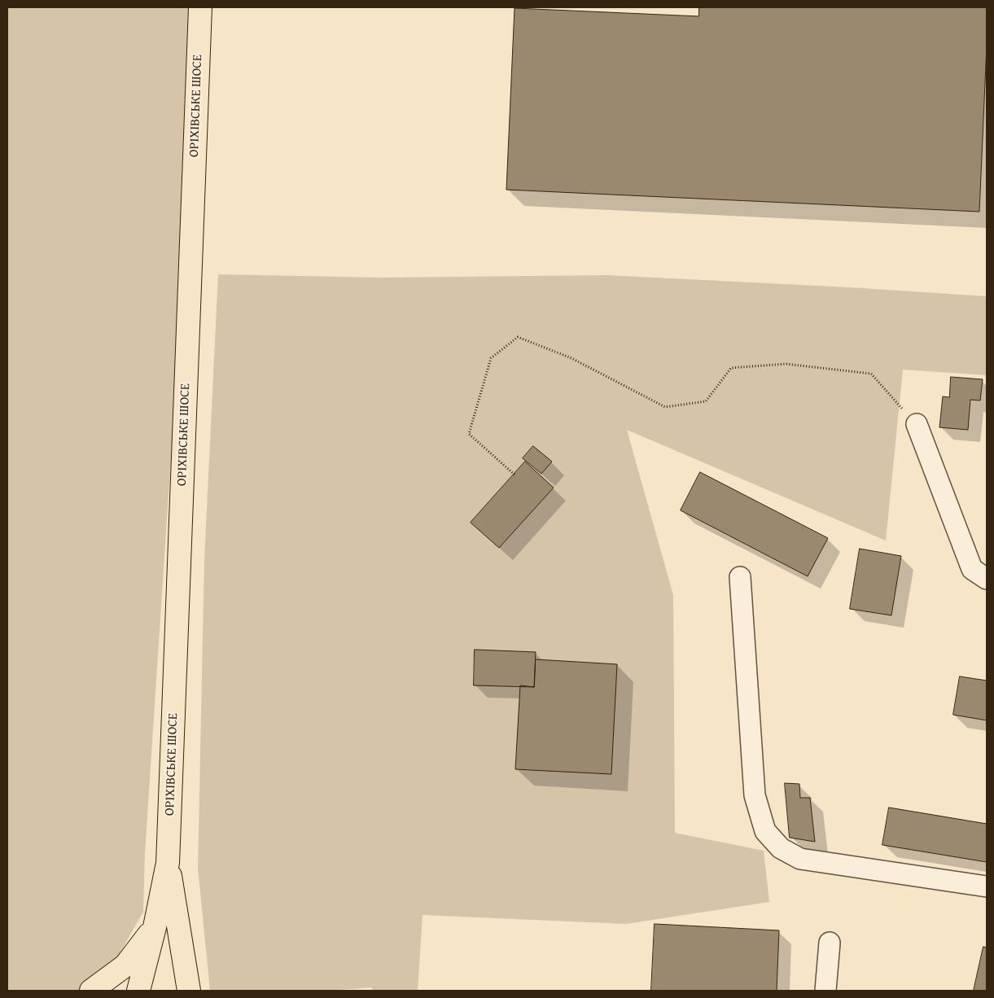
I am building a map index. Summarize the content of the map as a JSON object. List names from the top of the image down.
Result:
{
  "streets": {
    "highway": ["ОРІХІВСЬКЕ ШОСЕ"]
  }
}
